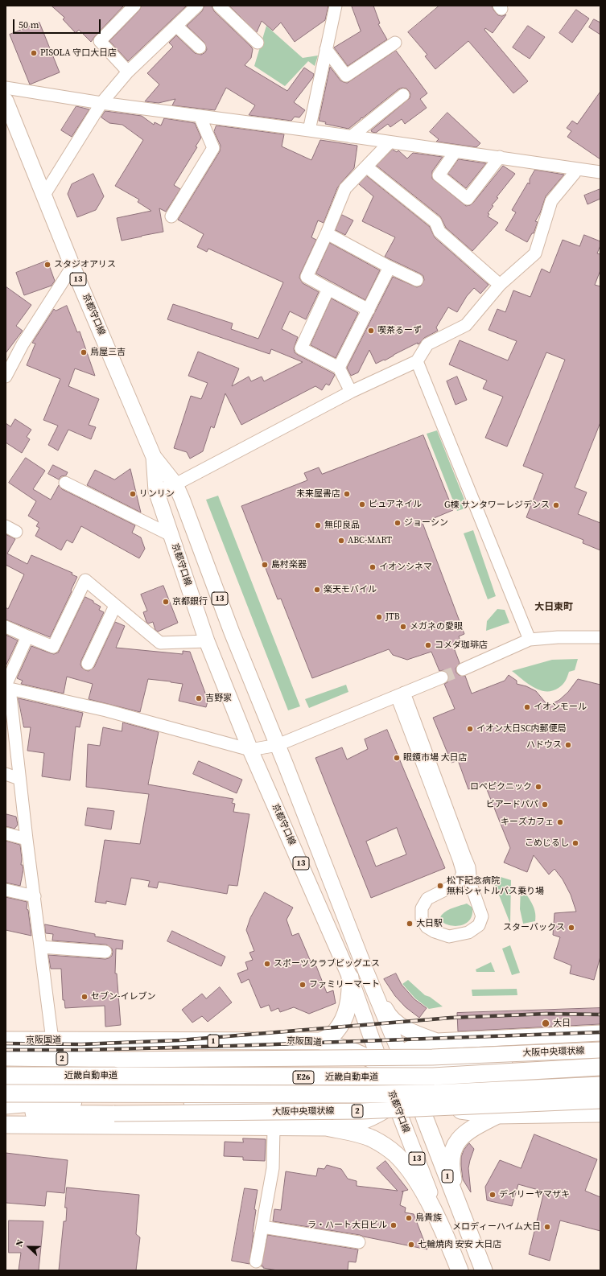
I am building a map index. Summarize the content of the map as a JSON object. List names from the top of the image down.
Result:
{
  "streets": {
    "highway": [
      "京阪国道",
      "1",
      "近畿自動車道",
      "E26"
    ],
    "main road": [
      "13",
      "京都守口線",
      "大阪中央環状線",
      "2"
    ]
  },
  "crossings": [
    ["京都守口線", "京阪国道"],
    ["京都守口線", "1"],
    ["京阪国道", "1"]
  ],
  "districts": ["大日東町"],
  "places": [
    "PISOLA 守口大日店",
    "スタジオアリス",
    "喫茶るーず",
    "鳥屋三吉",
    "リンリン",
    "未来屋書店",
    "ピュアネイル",
    "G棟 サンタワーレジデンス",
    "ジョーシン",
    "無印良品",
    "ABC-MART",
    "島村楽器",
    "イオンシネマ",
    "楽天モバイル",
    "京都銀行",
    "JTB",
    "メガネの愛眼",
    "コメダ珈琲店",
    "吉野家",
    "イオンモール",
    "イオン大日SC内郵便局",
    "ハドウス",
    "眼鏡市場 大日店",
    "ロペピクニック",
    "ビアードパパ",
    "キーズカフェ",
    "こめじるし",
    "松下記念病院 無料シャトルバス乗り場",
    "大日駅",
    "スターバックス",
    "スポーツクラブビッグエス",
    "ファミリーマート",
    "セブン-イレブン",
    "大日",
    "デイリーヤマザキ",
    "鳥貴族",
    "ラ・ハート大日ビル",
    "メロディーハイム大日",
    "七輪焼肉 安安 大日店"
  ],
  "scale_bar": "50 m",
  "north": "left"
}
